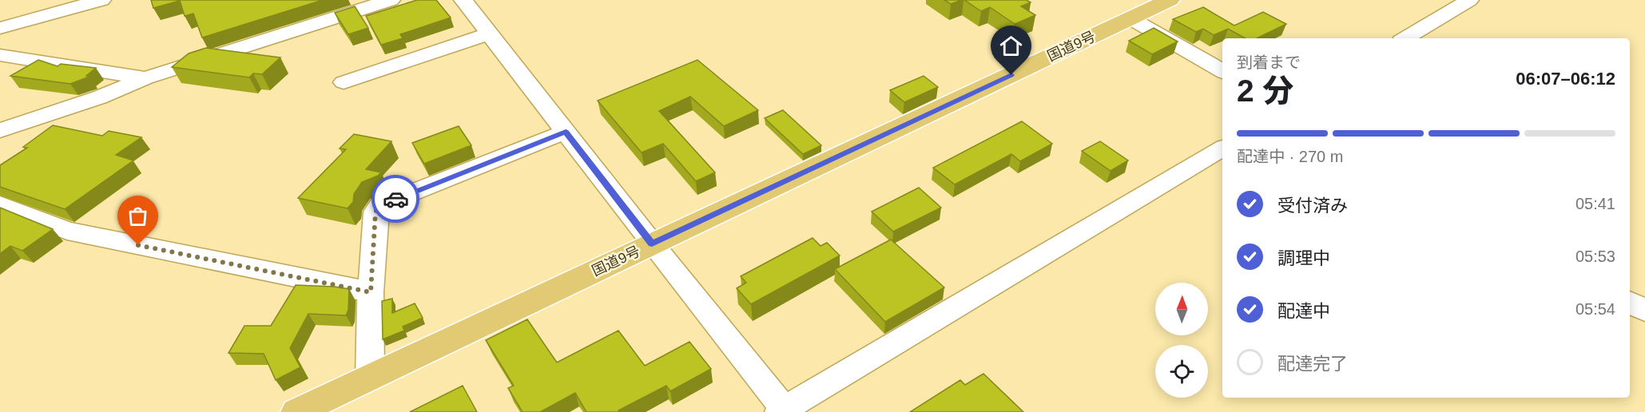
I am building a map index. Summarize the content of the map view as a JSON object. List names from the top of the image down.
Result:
{
  "streets": {
    "highway": ["国道9号"]
  },
  "north": "top",
  "page": {
    "heading": ["2 分", "到着まで", "06:07–06:12"],
    "bar": "配達中 · 270 m",
    "list": [
      ["受付済み", "05:41"],
      ["調理中", "05:53"],
      ["配達中", "05:54"],
      "配達完了"
    ]
  }
}
